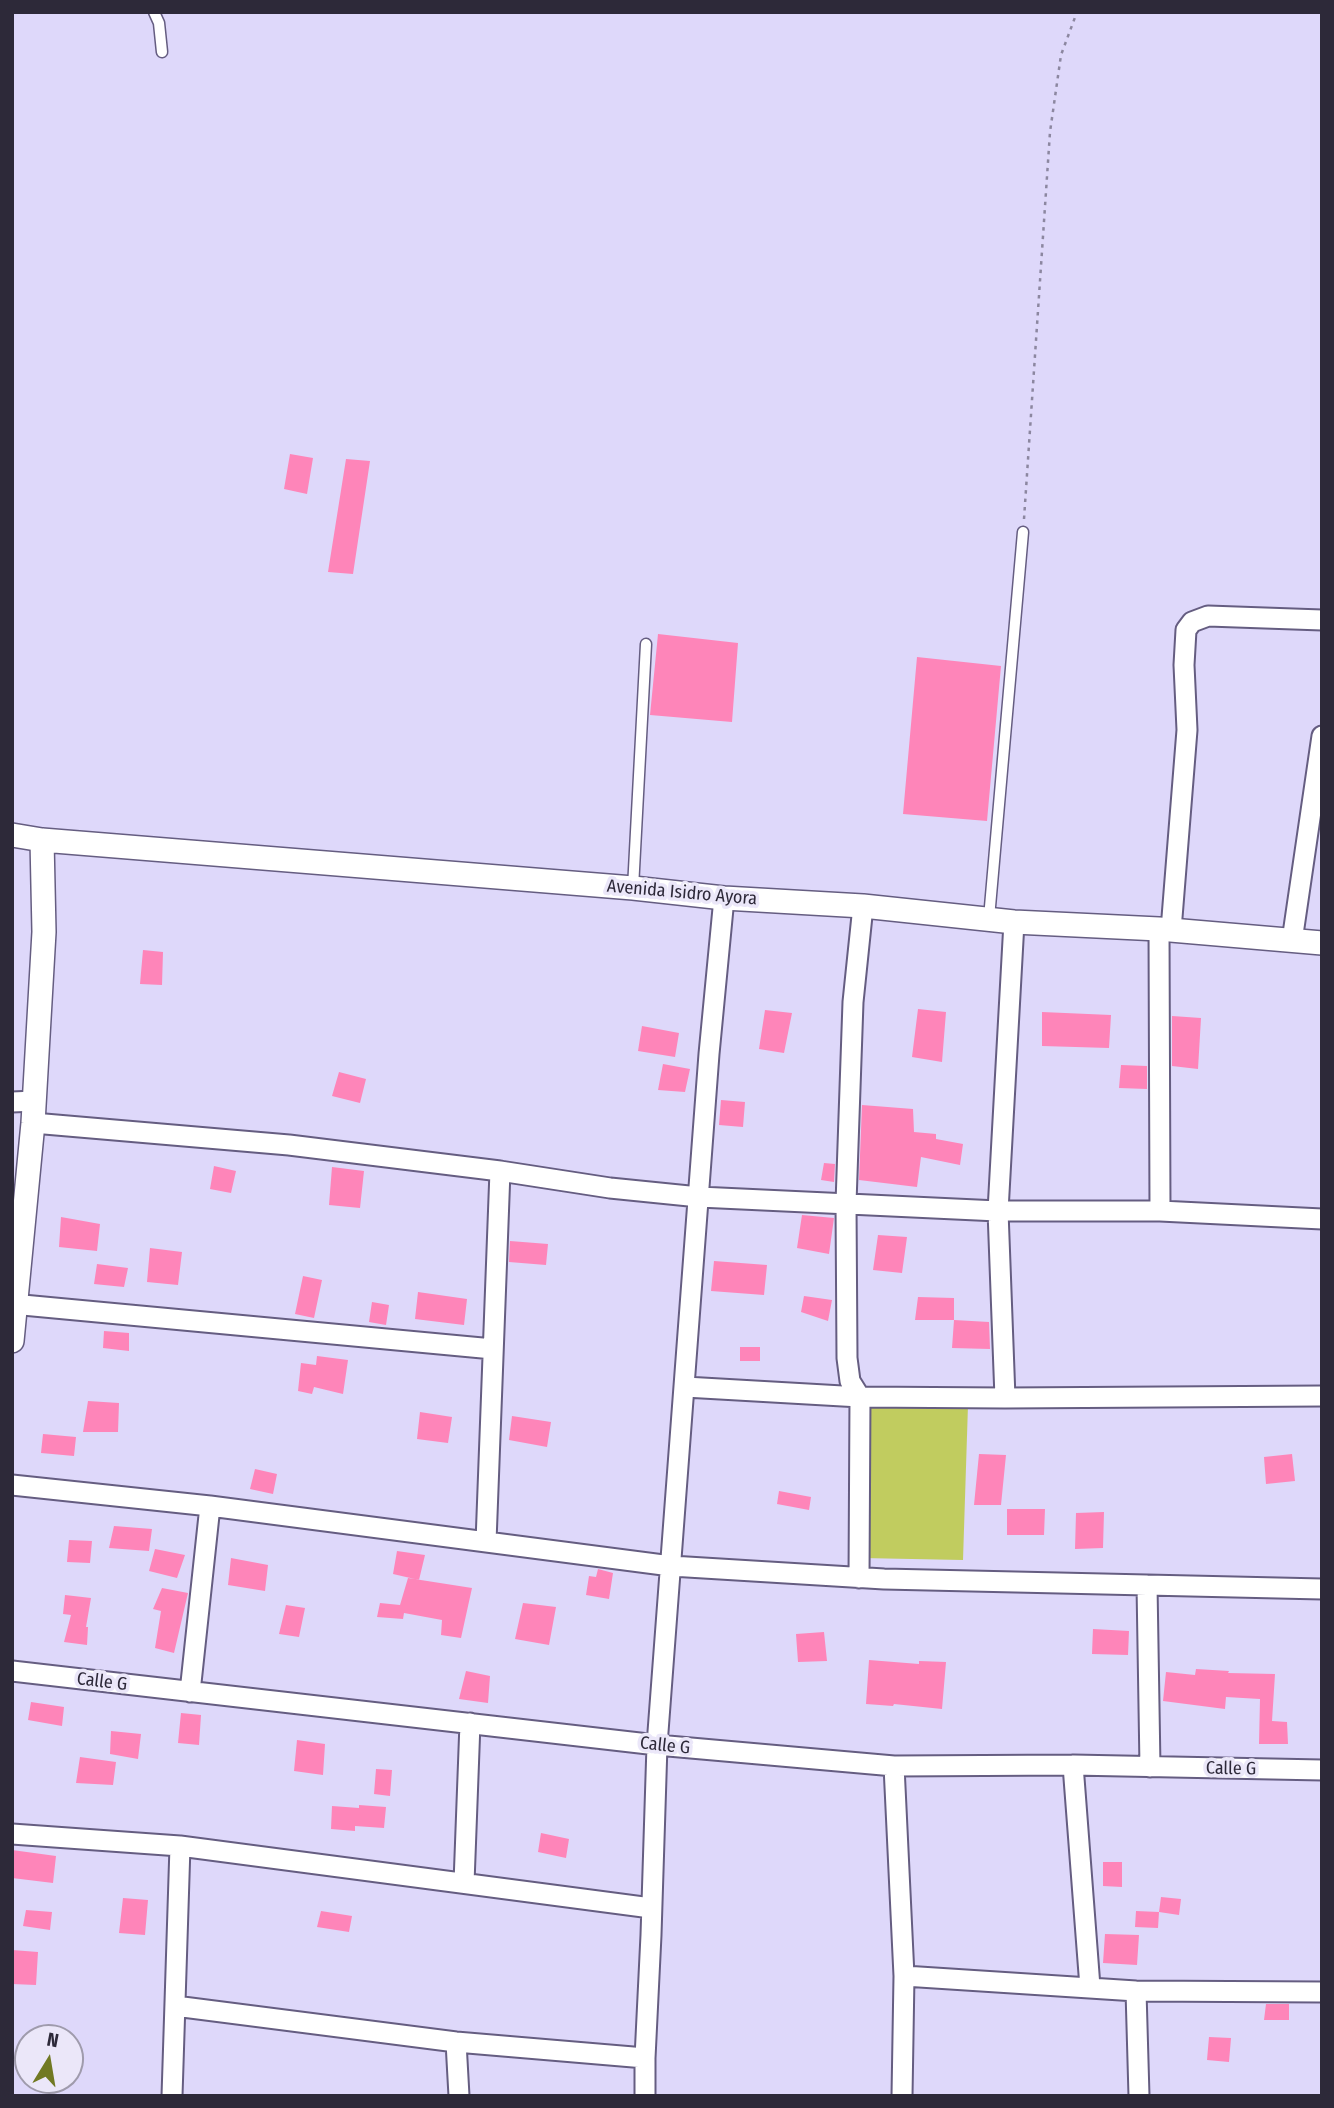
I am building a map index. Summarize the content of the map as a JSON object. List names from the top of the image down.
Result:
{
  "streets": {
    "street": ["Avenida Isidro Ayora", "Calle G"]
  },
  "north": "top"
}
